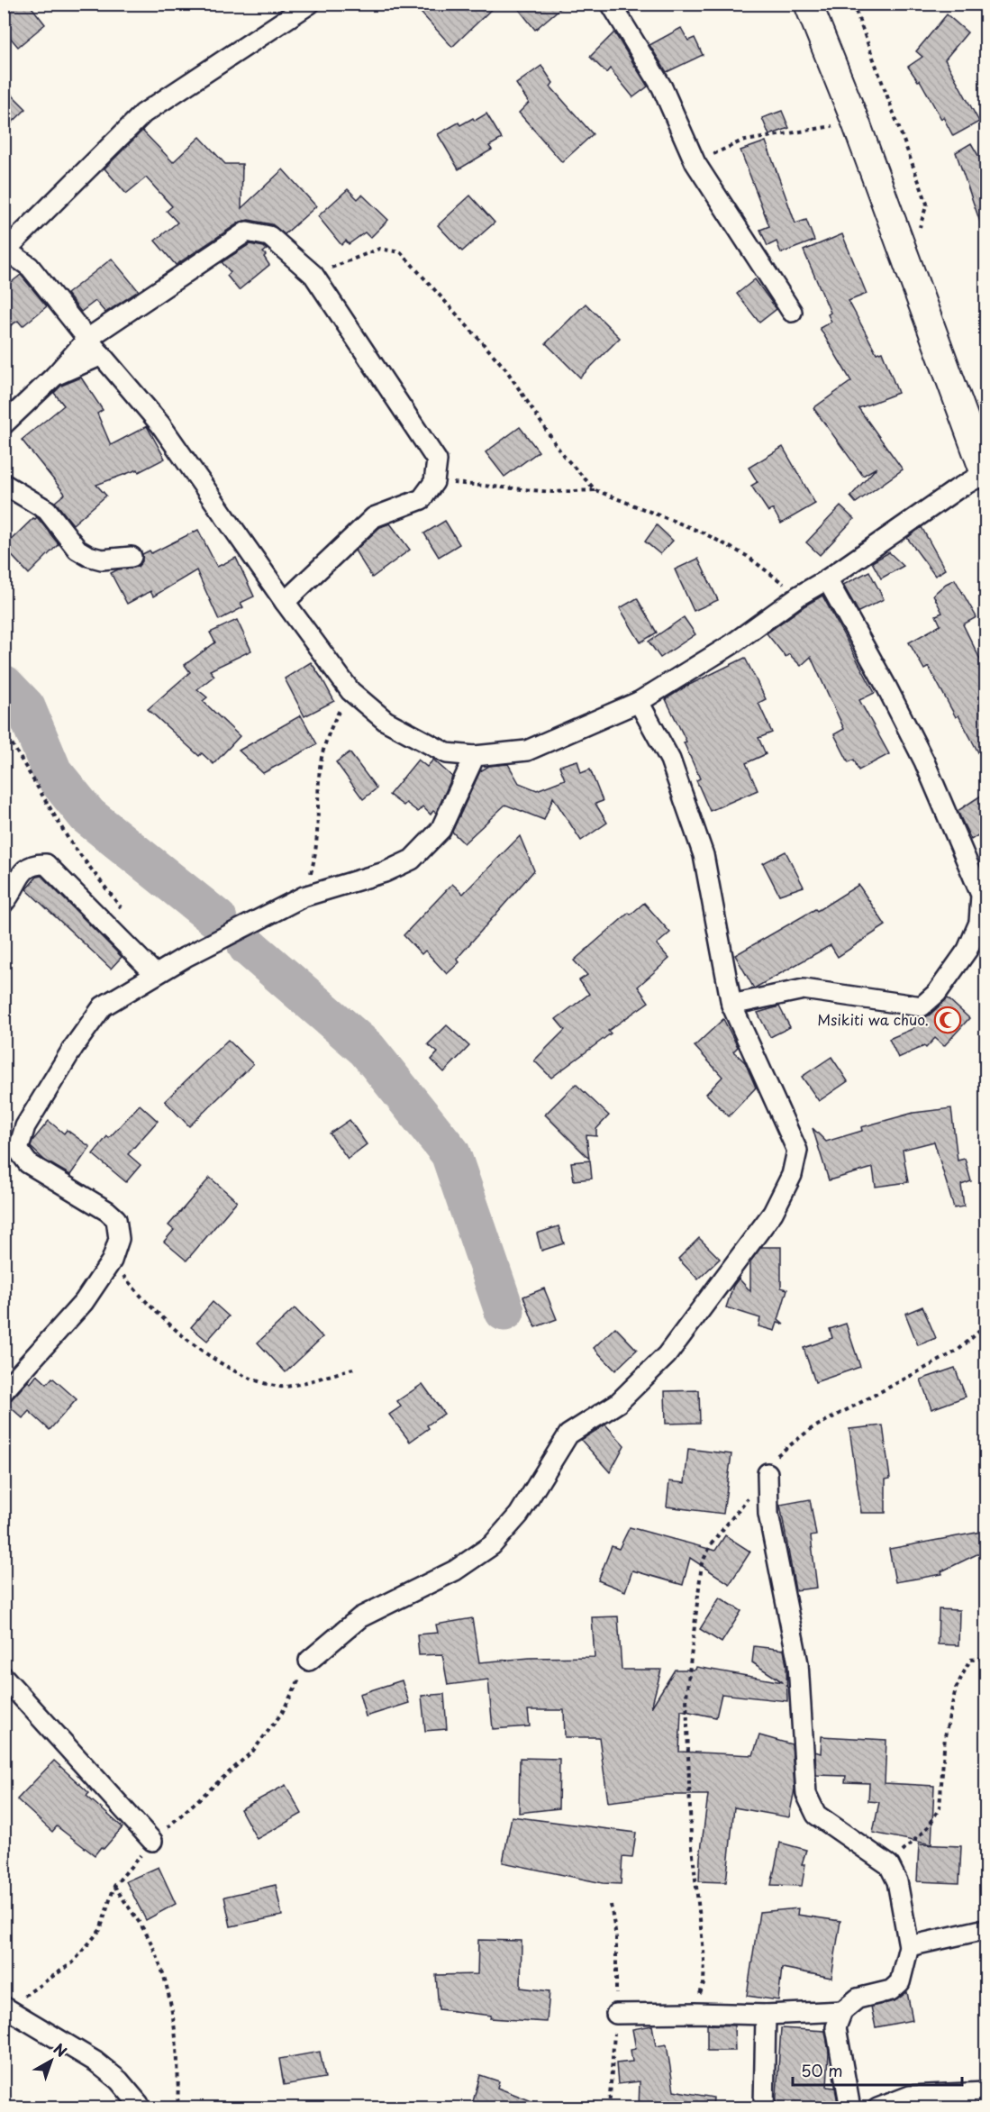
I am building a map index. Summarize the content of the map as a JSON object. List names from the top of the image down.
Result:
{
  "places": {
    "mosque": ["Msikiti wa chuo."]
  },
  "scale_bar": "50 m",
  "north": "top right"
}
